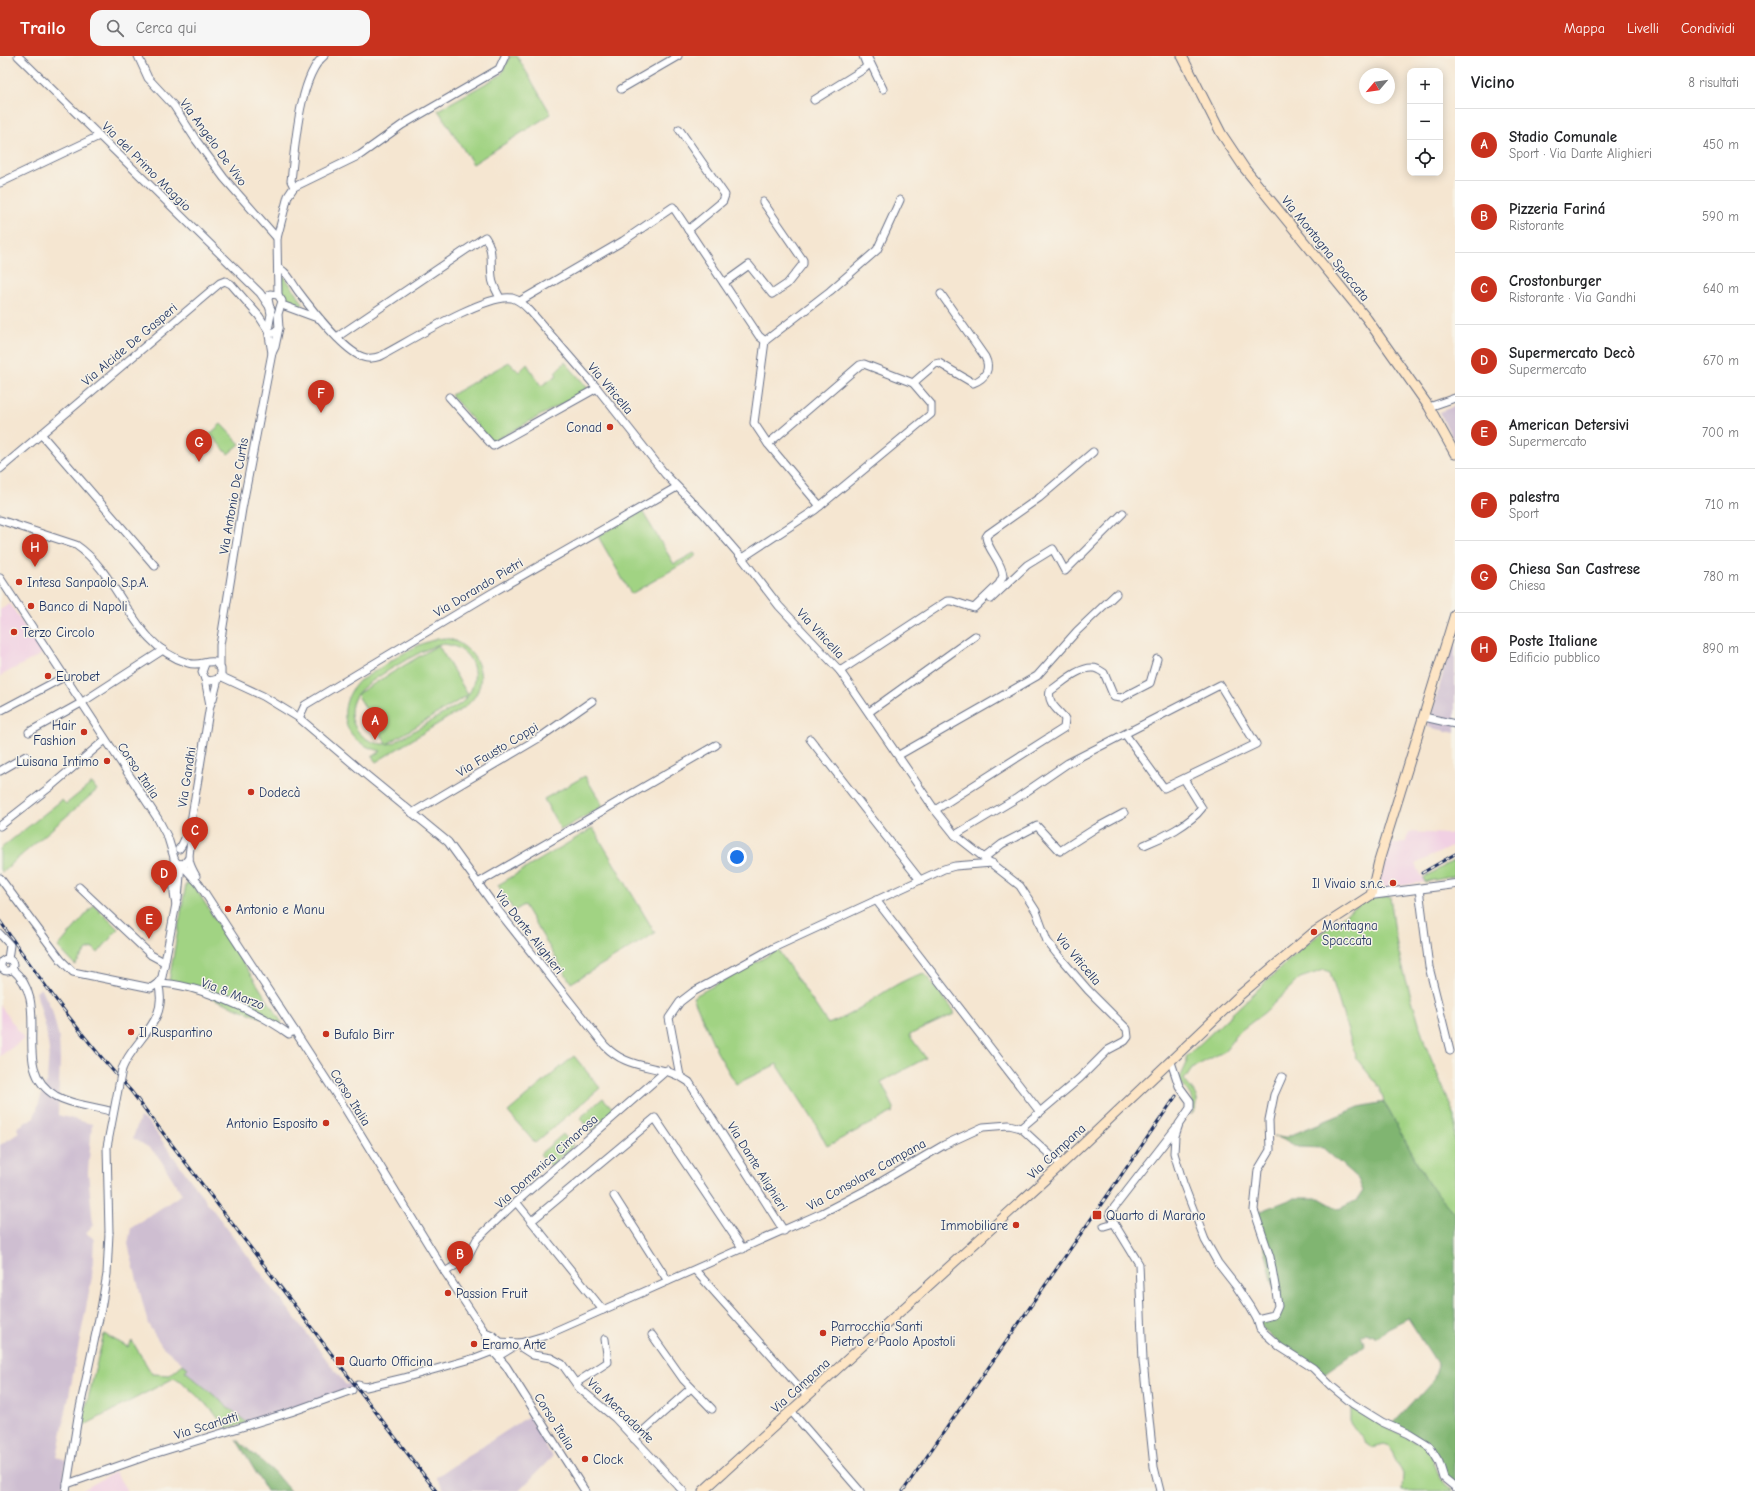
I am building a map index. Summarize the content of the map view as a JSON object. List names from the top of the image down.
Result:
{
  "streets": {
    "main road": ["Via Montagna Spaccata", "Via Campana"],
    "street": [
      "Via Angelo De Vivo",
      "Via del Primo Maggio",
      "Via Alcide De Gasperi",
      "Via Viticella",
      "Via Antonio De Curtis",
      "Via Dorando Pietri",
      "Via Fausto Coppi",
      "Corso Italia",
      "Via Gandhi",
      "Via Dante Alighieri",
      "Via 8 Marzo",
      "Via Domenica Cimarosa",
      "Via Consolare Campana",
      "Via Mercadante",
      "Via Scarlatti"
    ]
  },
  "crossings": [
    ["Via del Primo Maggio", "Via Antonio De Curtis"],
    ["Via Alcide De Gasperi", "Via Antonio De Curtis"],
    ["Via Viticella", "Via Dorando Pietri"],
    ["Via Viticella", "Via Consolare Campana"],
    ["Via Antonio De Curtis", "Via Gandhi"],
    ["Via Antonio De Curtis", "Via Dante Alighieri"],
    ["Via Dorando Pietri", "Via Dante Alighieri"],
    ["Via Fausto Coppi", "Via Dante Alighieri"],
    ["Corso Italia", "Via Gandhi"],
    ["Corso Italia", "Via 8 Marzo"],
    ["Corso Italia", "Via Domenica Cimarosa"],
    ["Corso Italia", "Via Consolare Campana"],
    ["Via Gandhi", "Via Dante Alighieri"],
    ["Via Dante Alighieri", "Via Domenica Cimarosa"],
    ["Via Dante Alighieri", "Via Consolare Campana"],
    ["Via Consolare Campana", "Via Mercadante"]
  ],
  "places": {
    "other": [
      "Conad",
      "Intesa Sanpaolo S.p.A.",
      "Banco di Napoli",
      "Terzo Circolo",
      "Eurobet",
      "Hair Fashion",
      "Luisana Intimo",
      "Dodecà",
      "Il Vivaio s.n.c.",
      "Antonio e Manu",
      "Montagna Spaccata",
      "Il Ruspantino",
      "Bufalo Birr",
      "Antonio Esposito",
      "Immobiliare",
      "Passion Fruit",
      "Parrocchia Santi Pietro e Paolo Apostoli",
      "Eramo Arte",
      "Clock"
    ],
    "transit": ["Quarto di Marano", "Quarto Officina"]
  },
  "north": "bottom left",
  "page": {
    "header": "Trailo",
    "search": "Cerca qui",
    "nav": ["Mappa", "Livelli", "Condividi"],
    "heading": ["Vicino", "8 risultati"],
    "map_buttons": ["+", "−"],
    "list": [
      {
        "mark": "A",
        "name": "Stadio Comunale",
        "note": "Sport · Via Dante Alighieri",
        "value": "450 m"
      },
      {
        "mark": "B",
        "name": "Pizzeria Fariná",
        "note": "Ristorante",
        "value": "590 m"
      },
      {
        "mark": "C",
        "name": "Crostonburger",
        "note": "Ristorante · Via Gandhi",
        "value": "640 m"
      },
      {
        "mark": "D",
        "name": "Supermercato Decò",
        "note": "Supermercato",
        "value": "670 m"
      },
      {
        "mark": "E",
        "name": "American Detersivi",
        "note": "Supermercato",
        "value": "700 m"
      },
      {
        "mark": "F",
        "name": "palestra",
        "note": "Sport",
        "value": "710 m"
      },
      {
        "mark": "G",
        "name": "Chiesa San Castrese",
        "note": "Chiesa",
        "value": "780 m"
      },
      {
        "mark": "H",
        "name": "Poste Italiane",
        "note": "Edificio pubblico",
        "value": "890 m"
      }
    ],
    "pins": [
      "F",
      "G",
      "H",
      "A",
      "C",
      "D",
      "E",
      "B"
    ]
  }
}
